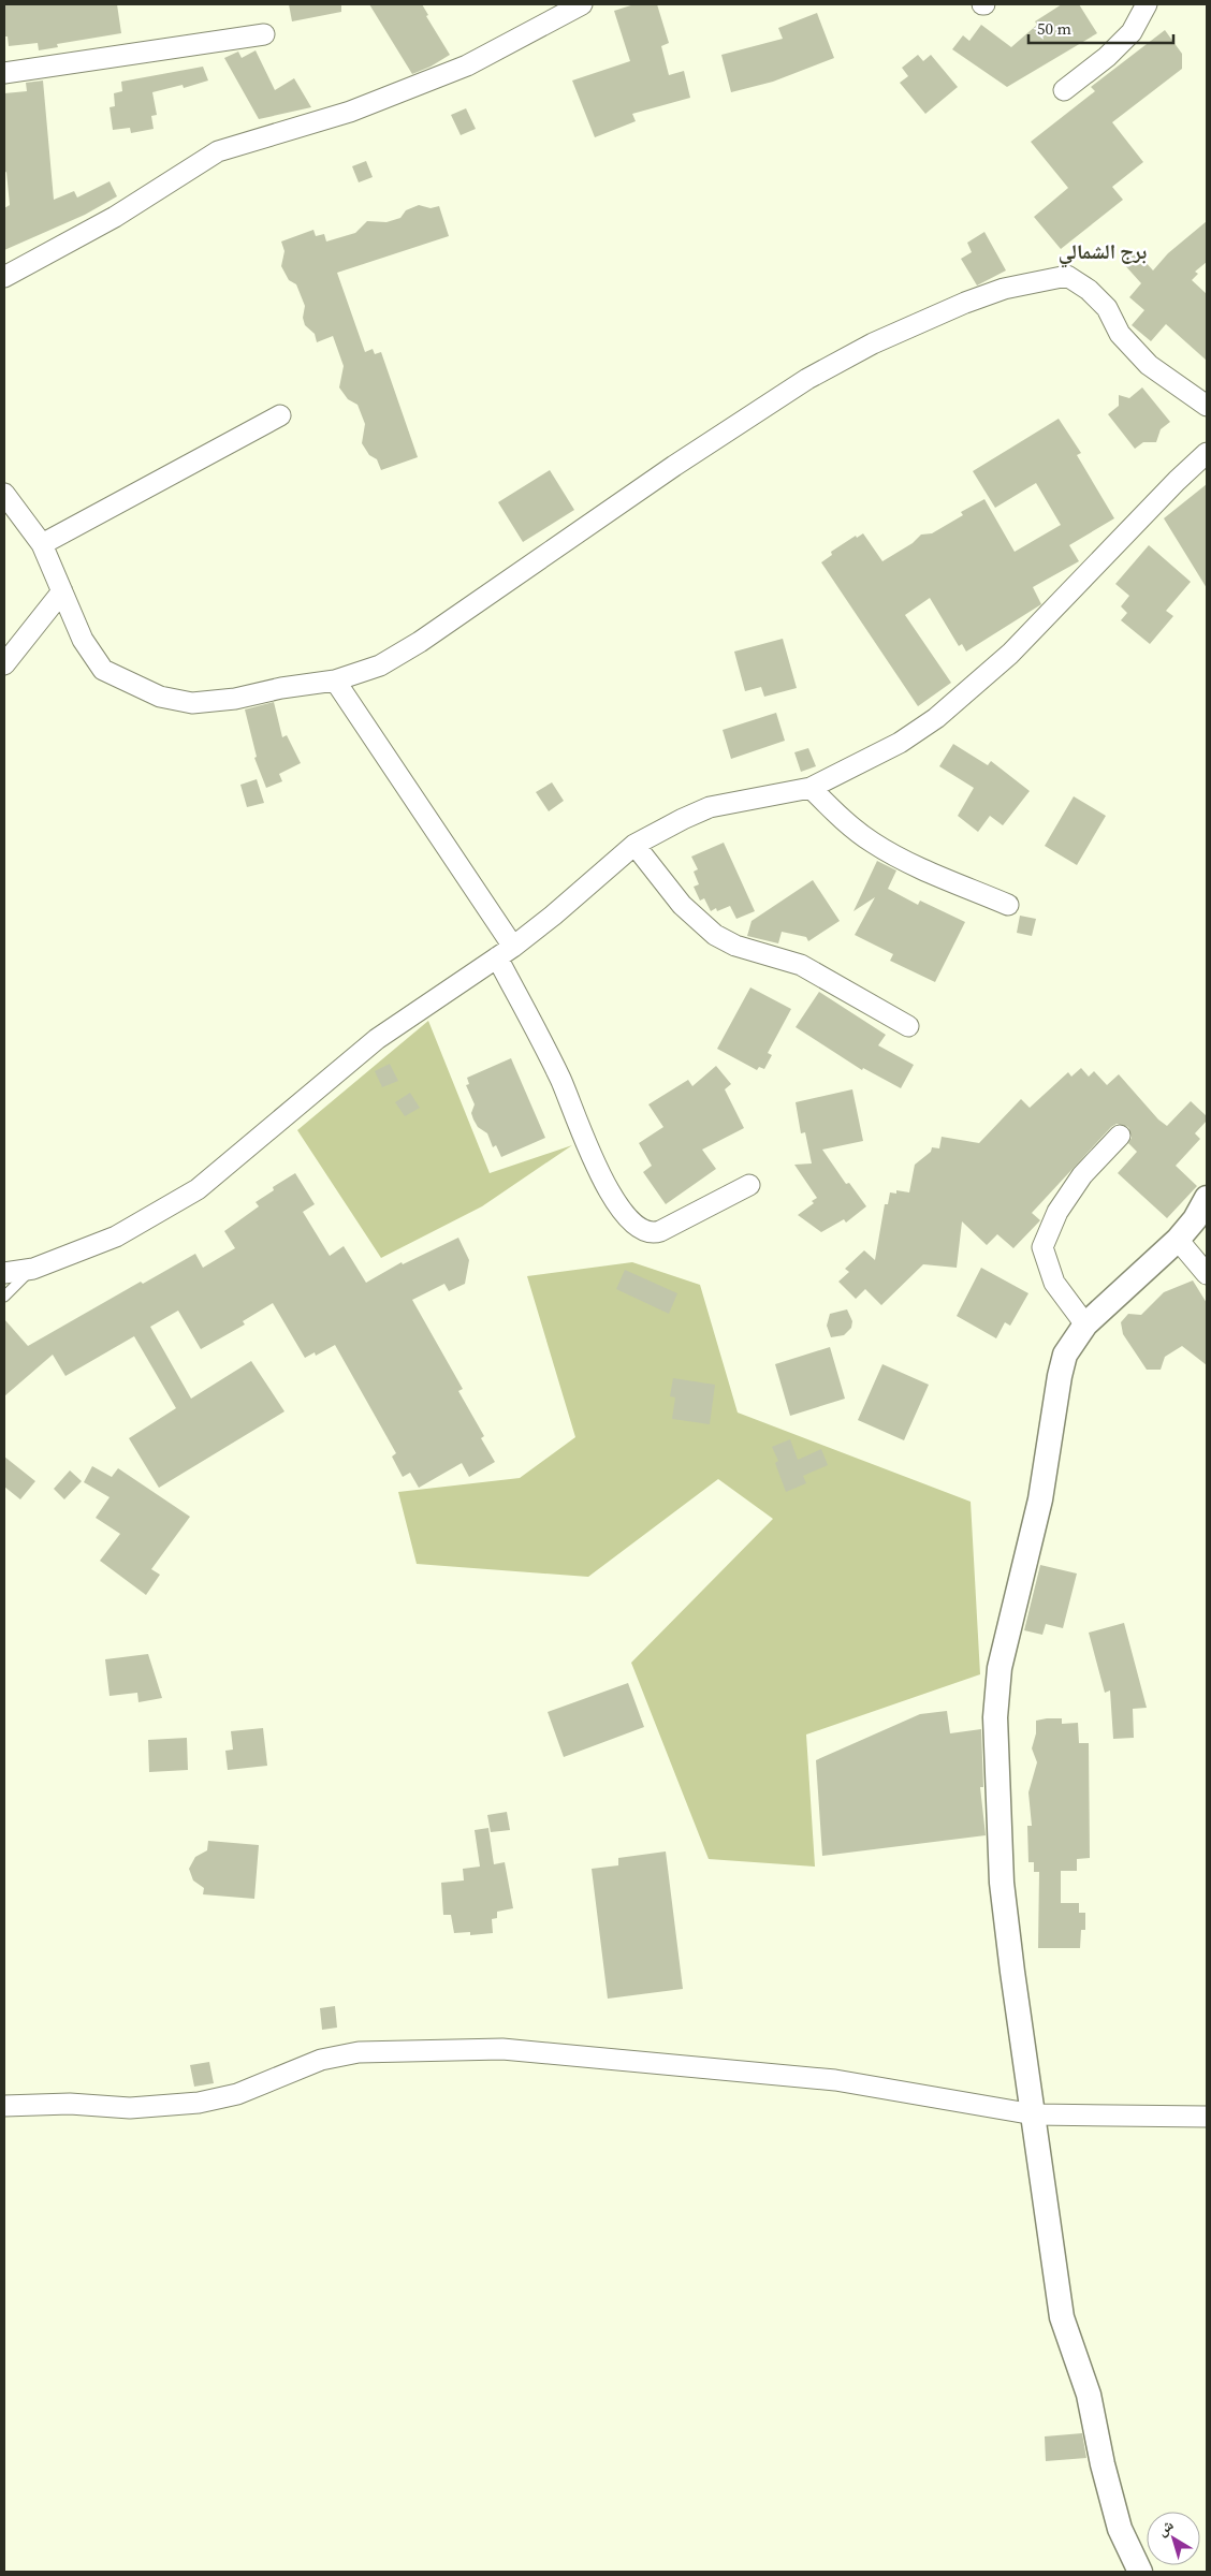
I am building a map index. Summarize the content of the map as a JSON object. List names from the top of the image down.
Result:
{
  "districts": ["برج الشمالي"],
  "scale_bar": "50 m",
  "north": "top left"
}
